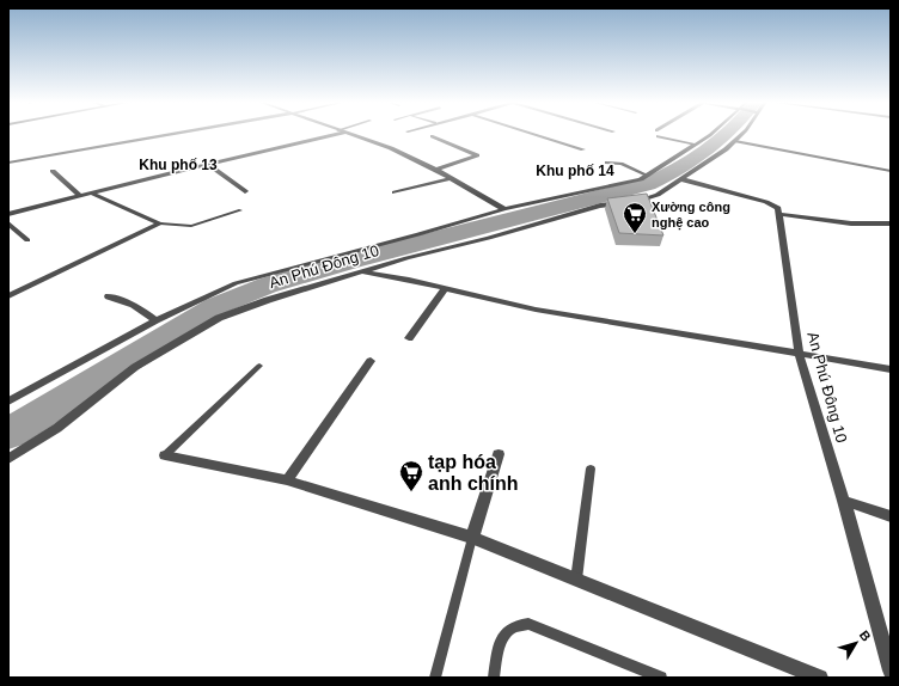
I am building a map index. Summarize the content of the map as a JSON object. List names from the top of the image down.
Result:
{
  "streets": {
    "street": ["An Phú Đông 10"]
  },
  "districts": ["Khu phố 13", "Khu phố 14"],
  "places": {
    "supermarket": ["Xường công nghệ cao", "tạp hóa anh chính"]
  },
  "north": "top right"
}
